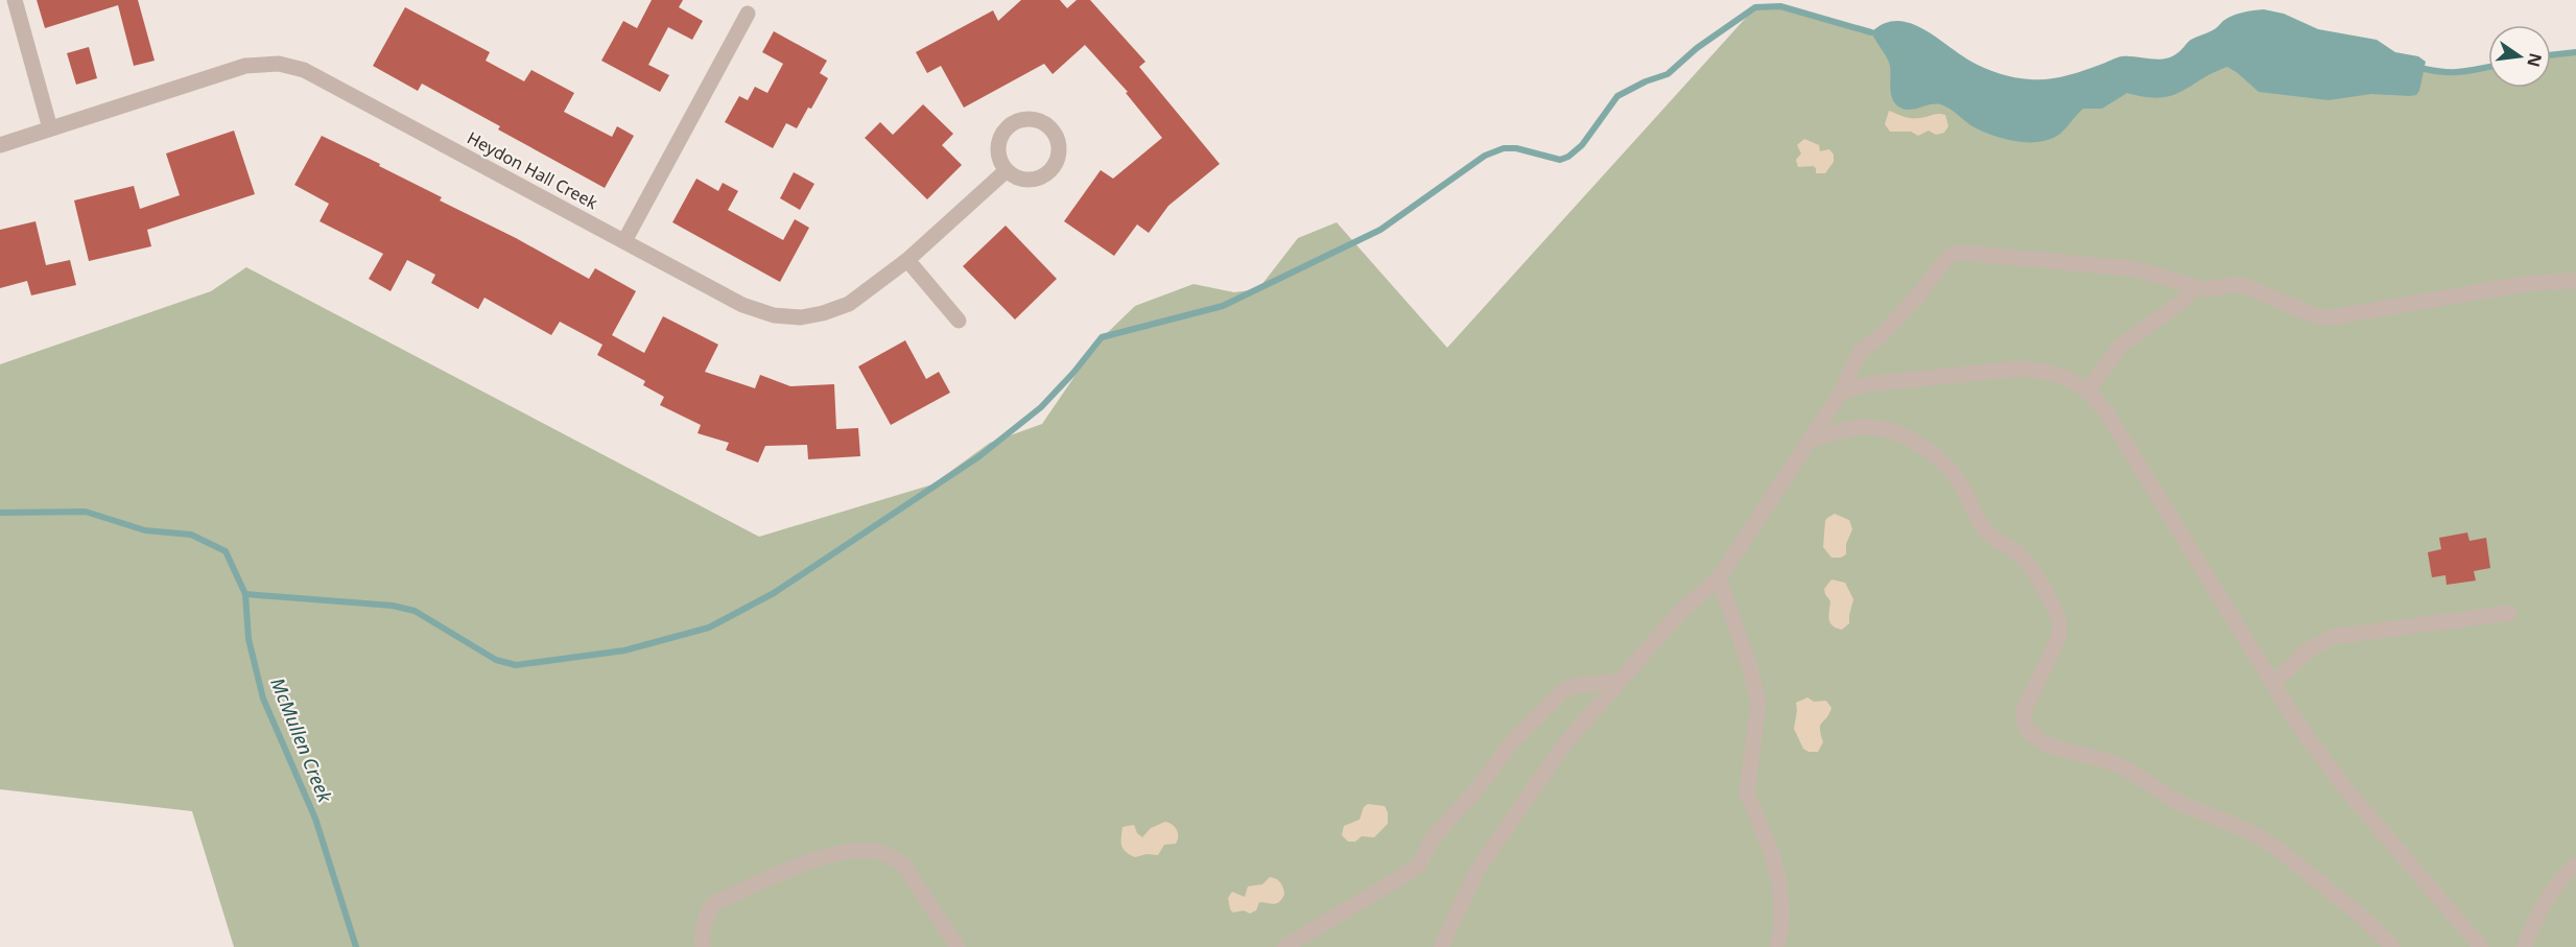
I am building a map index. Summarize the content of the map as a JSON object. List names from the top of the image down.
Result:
{
  "streets": {
    "street": ["Heydon Hall Creek"]
  },
  "water": ["McMullen Creek"],
  "north": "right"
}
